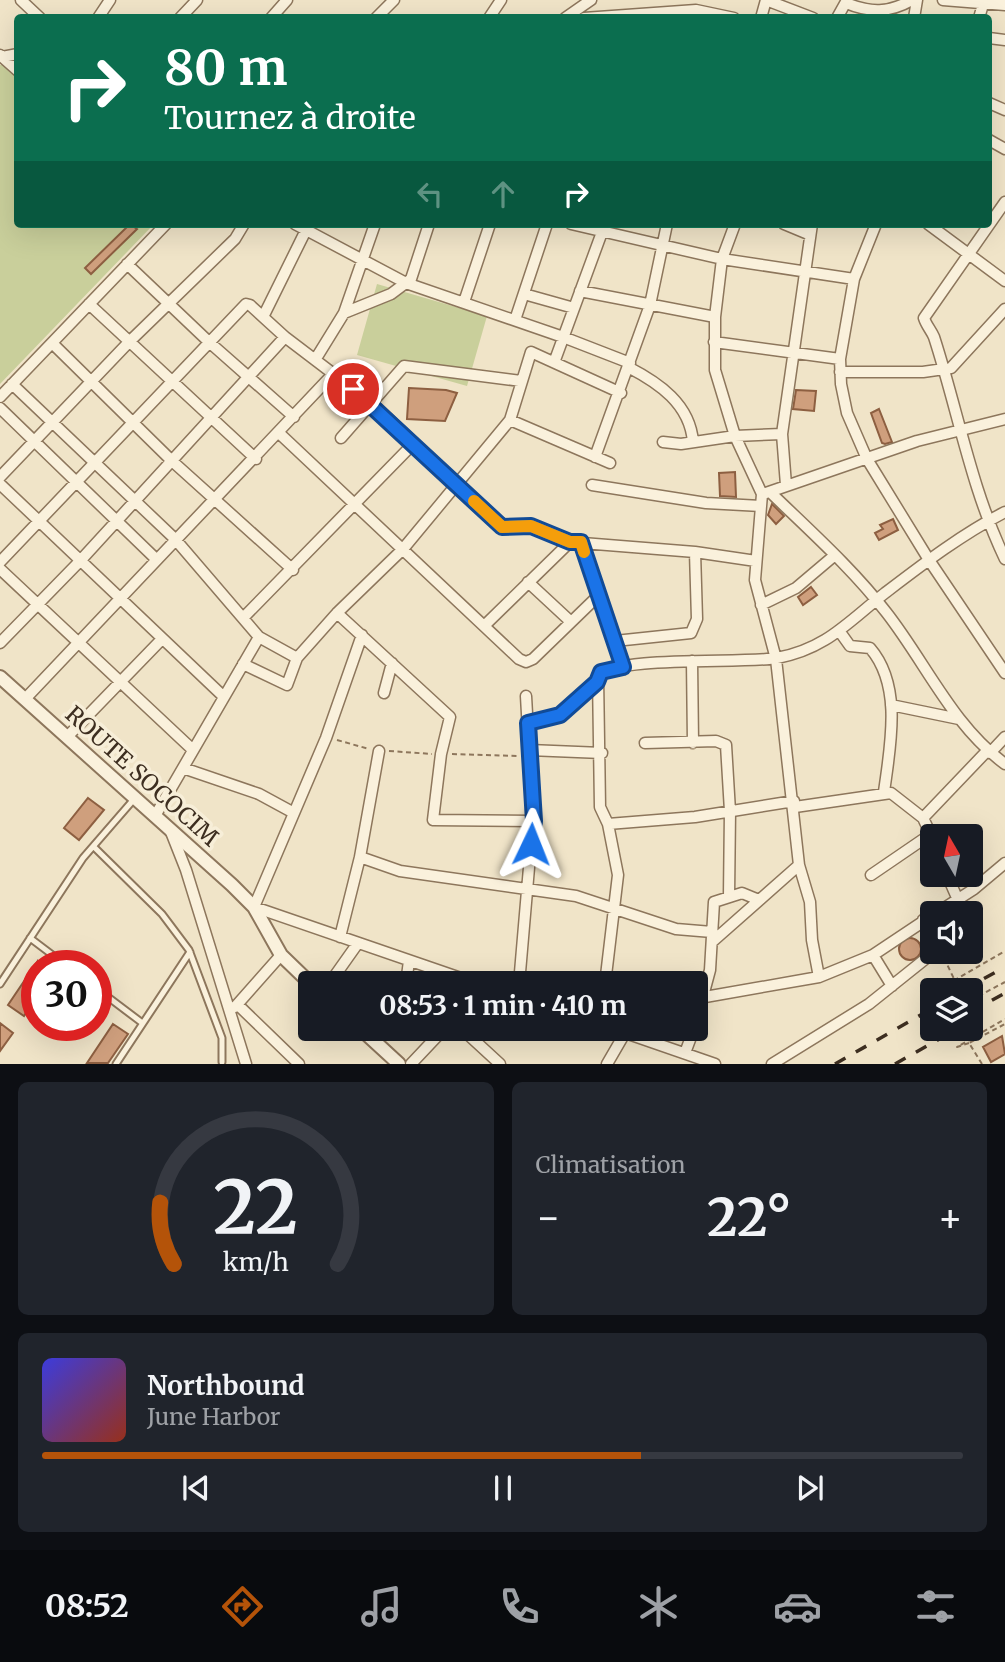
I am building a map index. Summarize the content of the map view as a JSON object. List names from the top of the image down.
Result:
{
  "streets": {
    "street": ["ROUTE SOCOCIM"]
  },
  "north": "top",
  "page": {
    "turn": ["80 m", "Tournez à droite"],
    "limit": "30",
    "trip": "08:53 · 1 min · 410 m",
    "tile": "Climatisation",
    "heat": ["−", "22°", "+"],
    "song": ["Northbound", "June Harbor"],
    "tabs": "08:52",
    "gauge": ["22", "km/h"]
  }
}
